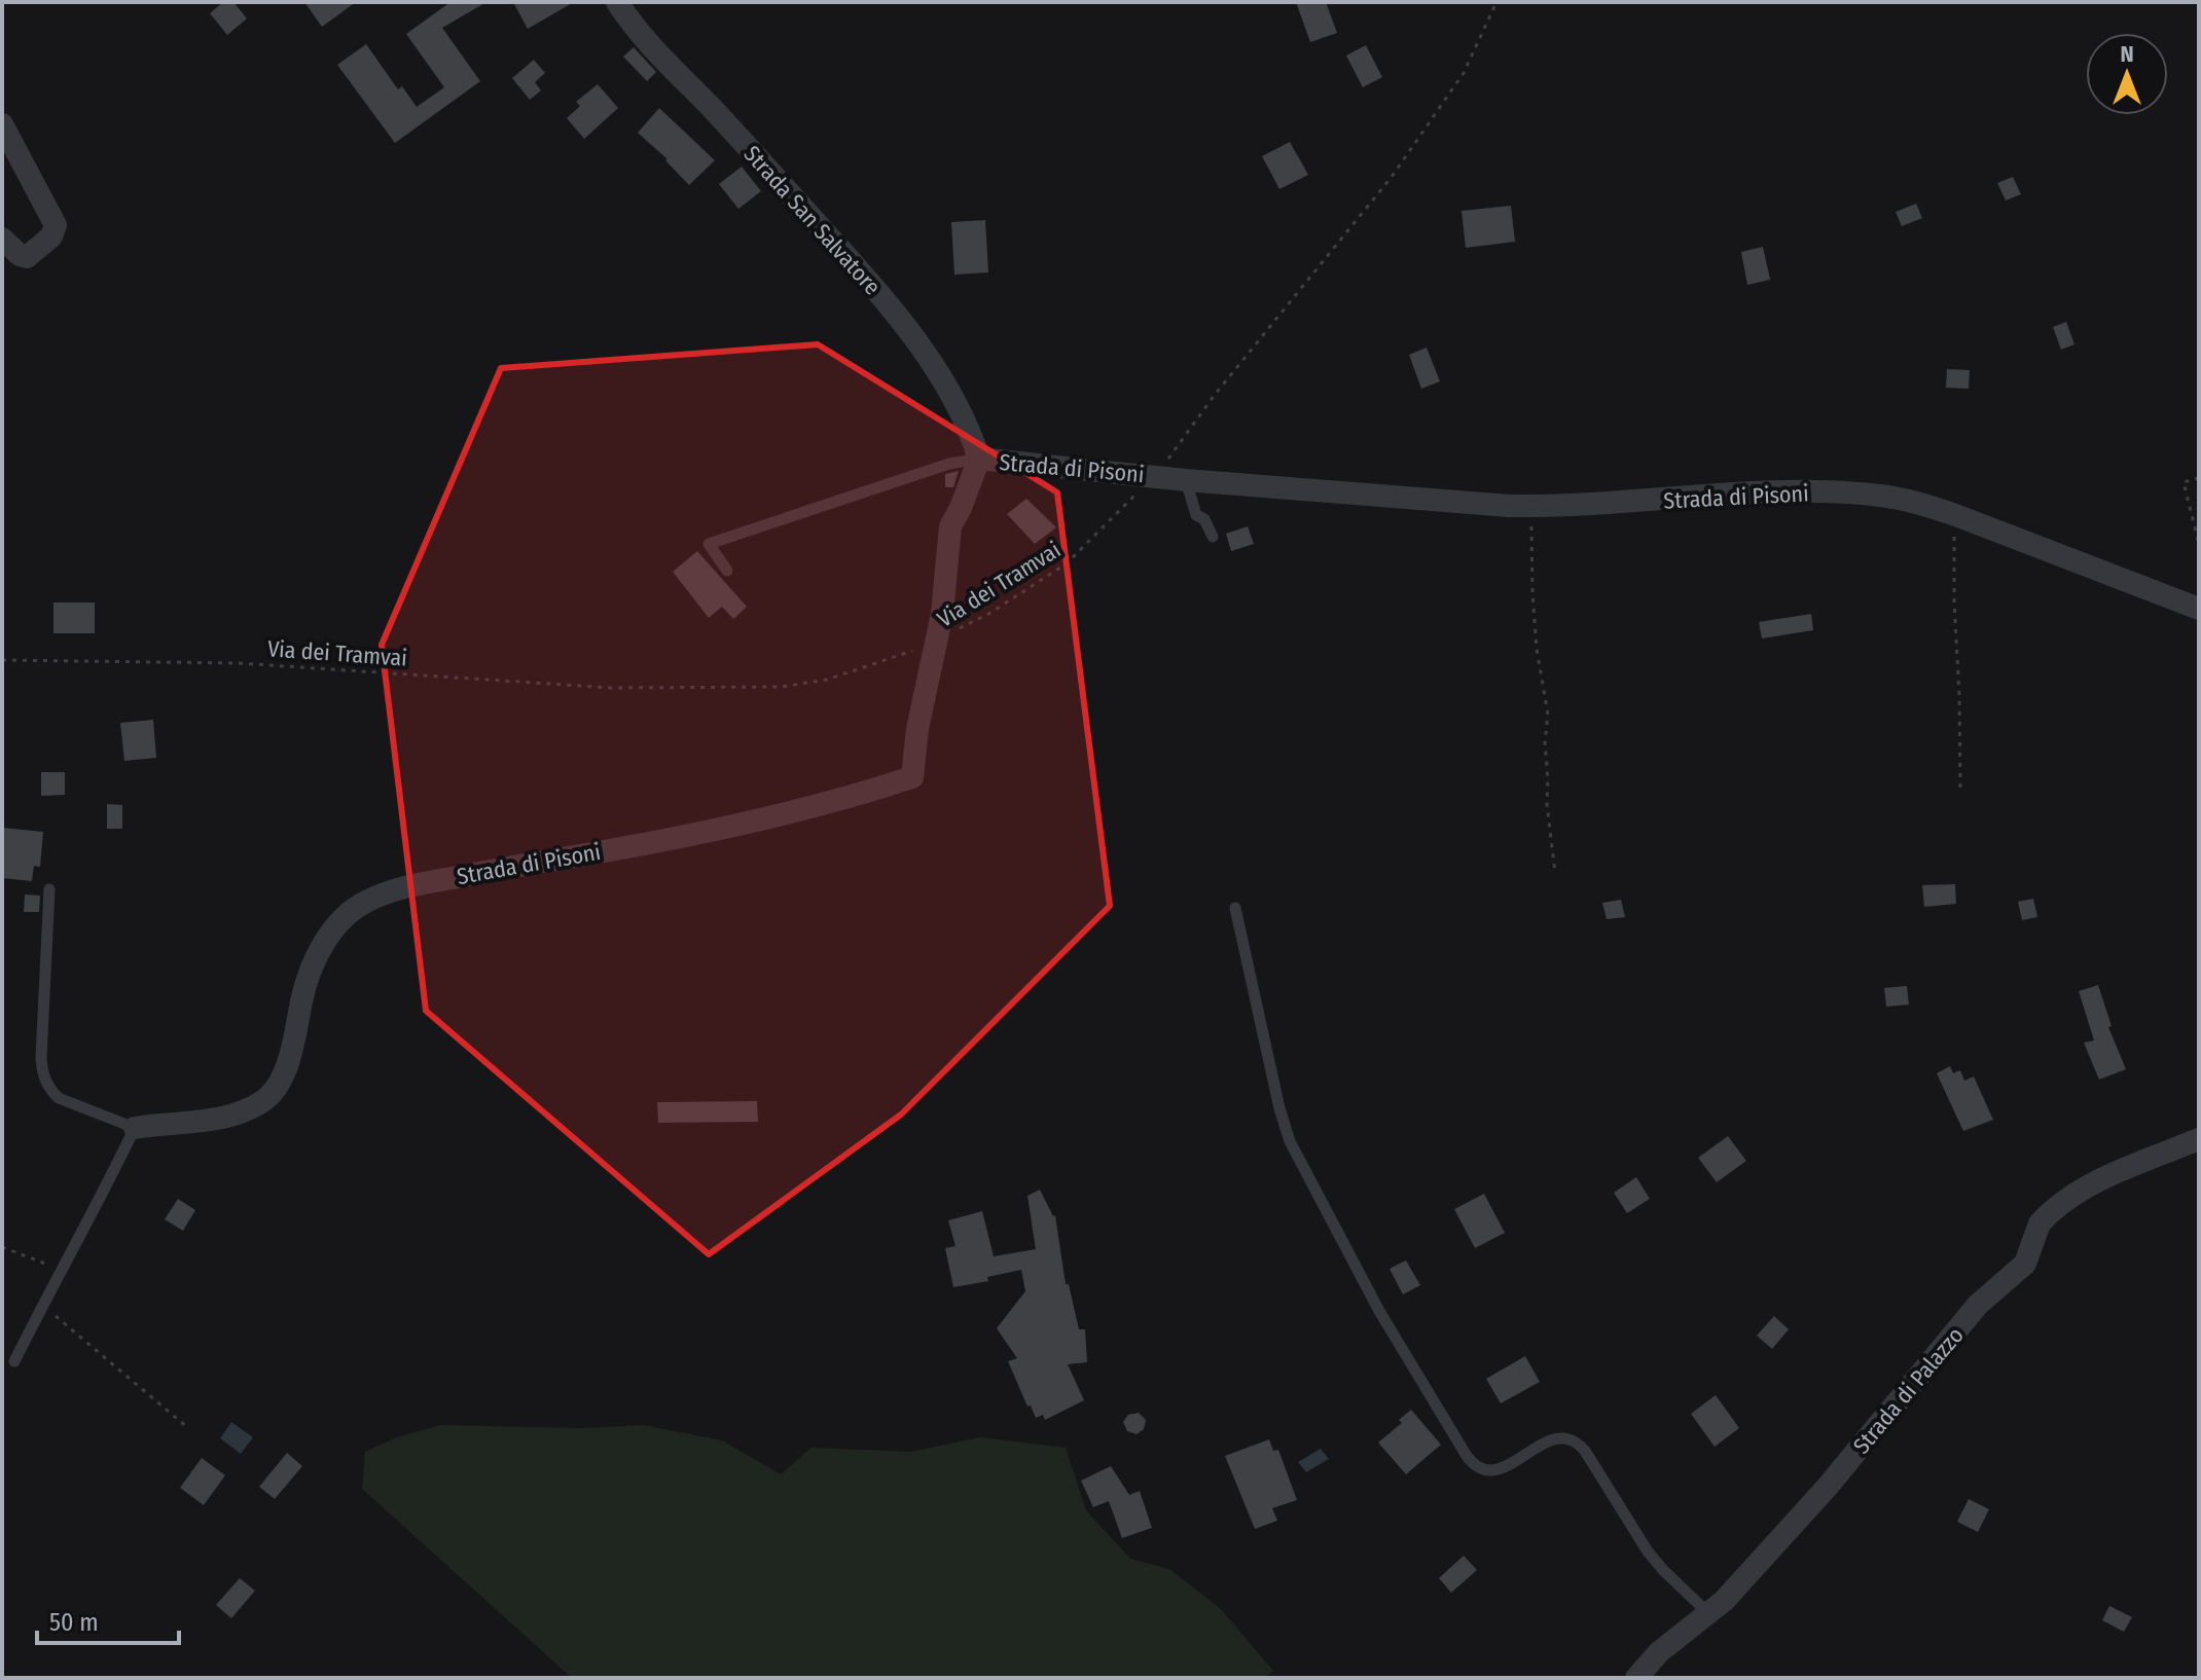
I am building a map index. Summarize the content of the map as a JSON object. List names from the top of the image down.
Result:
{
  "streets": {
    "street": ["Strada San Salvatore", "Strada di Pisoni", "Strada di Palazzo"],
    "path": ["Via dei Tramvai"]
  },
  "crossings": [
    ["Strada San Salvatore", "Strada di Pisoni"],
    ["Strada di Pisoni", "Via dei Tramvai"]
  ],
  "scale_bar": "50 m",
  "north": "top"
}
